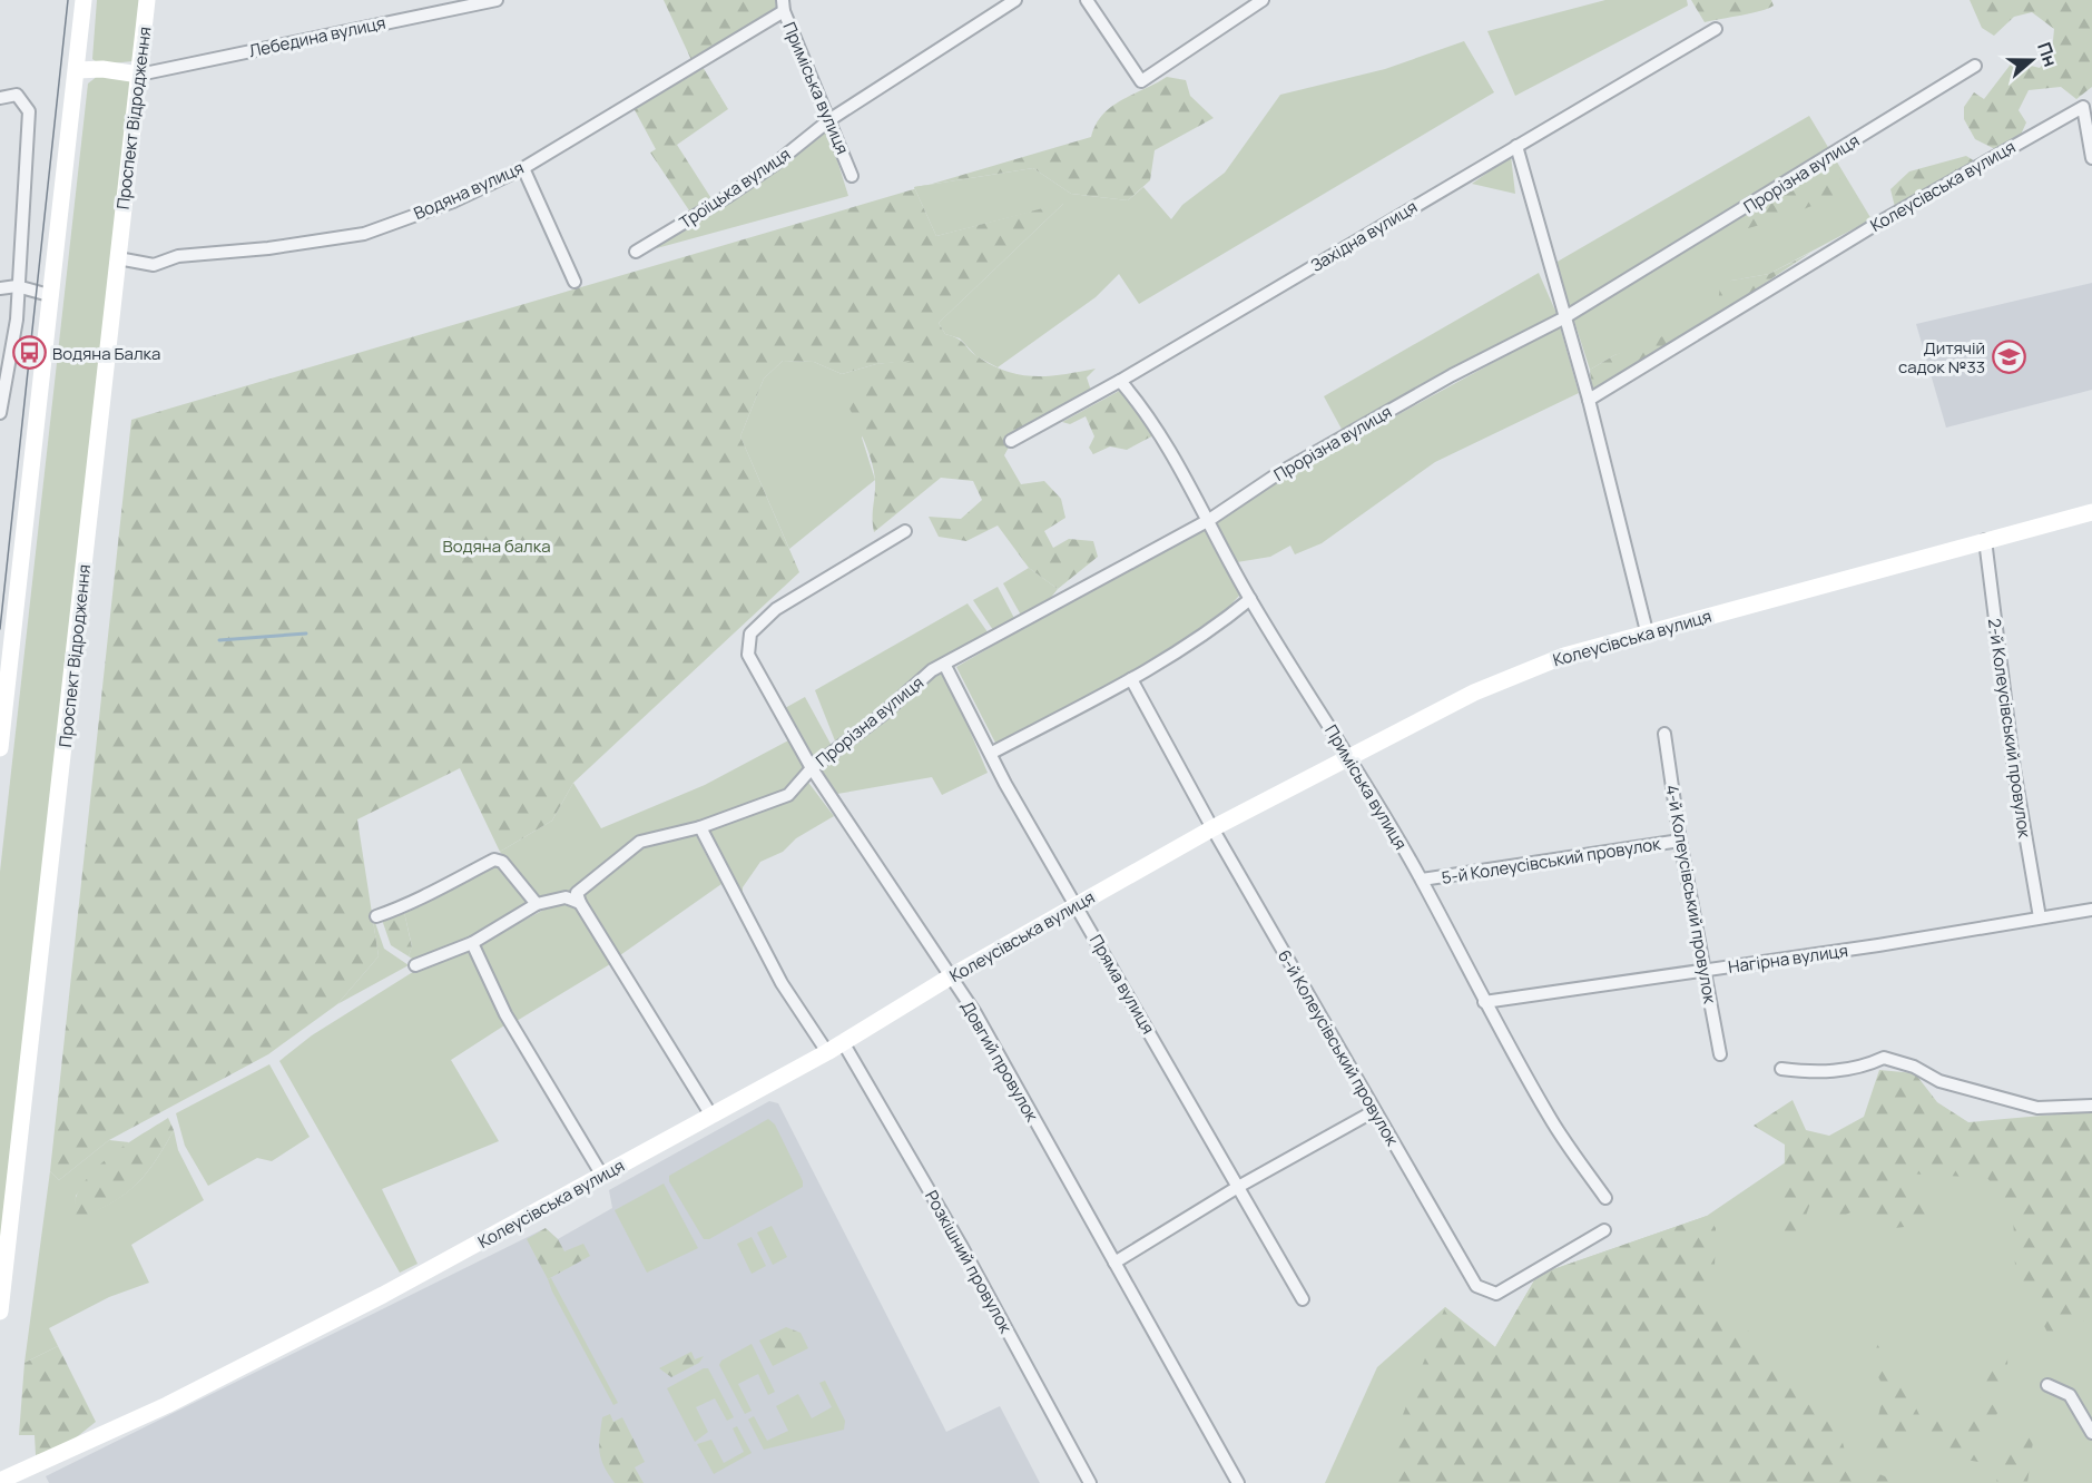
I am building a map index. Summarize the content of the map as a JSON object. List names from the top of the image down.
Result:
{
  "streets": {
    "street": [
      "Лебедина вулиця",
      "Приміська вулиця",
      "Проспект Відродження",
      "Прорізна вулиця",
      "Колеусівська вулиця",
      "Троїцька вулиця",
      "Водяна вулиця",
      "Західна вулиця",
      "2-й Колеусівський провулок",
      "5-й Колеусівський провулок",
      "4-й Колеусівський провулок",
      "Нагірна вулиця",
      "Пряма вулиця",
      "6-й Колеусівський провулок",
      "Довгий провулок",
      "Розкішний провулок"
    ]
  },
  "crossings": [
    ["Лебедина вулиця", "Проспект Відродження"],
    ["Приміська вулиця", "Прорізна вулиця"],
    ["Приміська вулиця", "Колеусівська вулиця"],
    ["Приміська вулиця", "Троїцька вулиця"],
    ["Приміська вулиця", "Водяна вулиця"],
    ["Приміська вулиця", "Західна вулиця"],
    ["Приміська вулиця", "5-й Колеусівський провулок"],
    ["Приміська вулиця", "Нагірна вулиця"],
    ["Проспект Відродження", "Водяна вулиця"],
    ["Прорізна вулиця", "Пряма вулиця"],
    ["Прорізна вулиця", "Довгий провулок"],
    ["Колеусівська вулиця", "2-й Колеусівський провулок"],
    ["Колеусівська вулиця", "Пряма вулиця"],
    ["Колеусівська вулиця", "6-й Колеусівський провулок"],
    ["Колеусівська вулиця", "Довгий провулок"],
    ["Колеусівська вулиця", "Розкішний провулок"],
    ["2-й Колеусівський провулок", "Нагірна вулиця"],
    ["5-й Колеусівський провулок", "4-й Колеусівський провулок"],
    ["4-й Колеусівський провулок", "Нагірна вулиця"]
  ],
  "parks": ["Водяна балка"],
  "places": {
    "bus stop": ["Водяна Балка"],
    "school or university": ["Дитячій садок №33"]
  },
  "north": "right"
}
